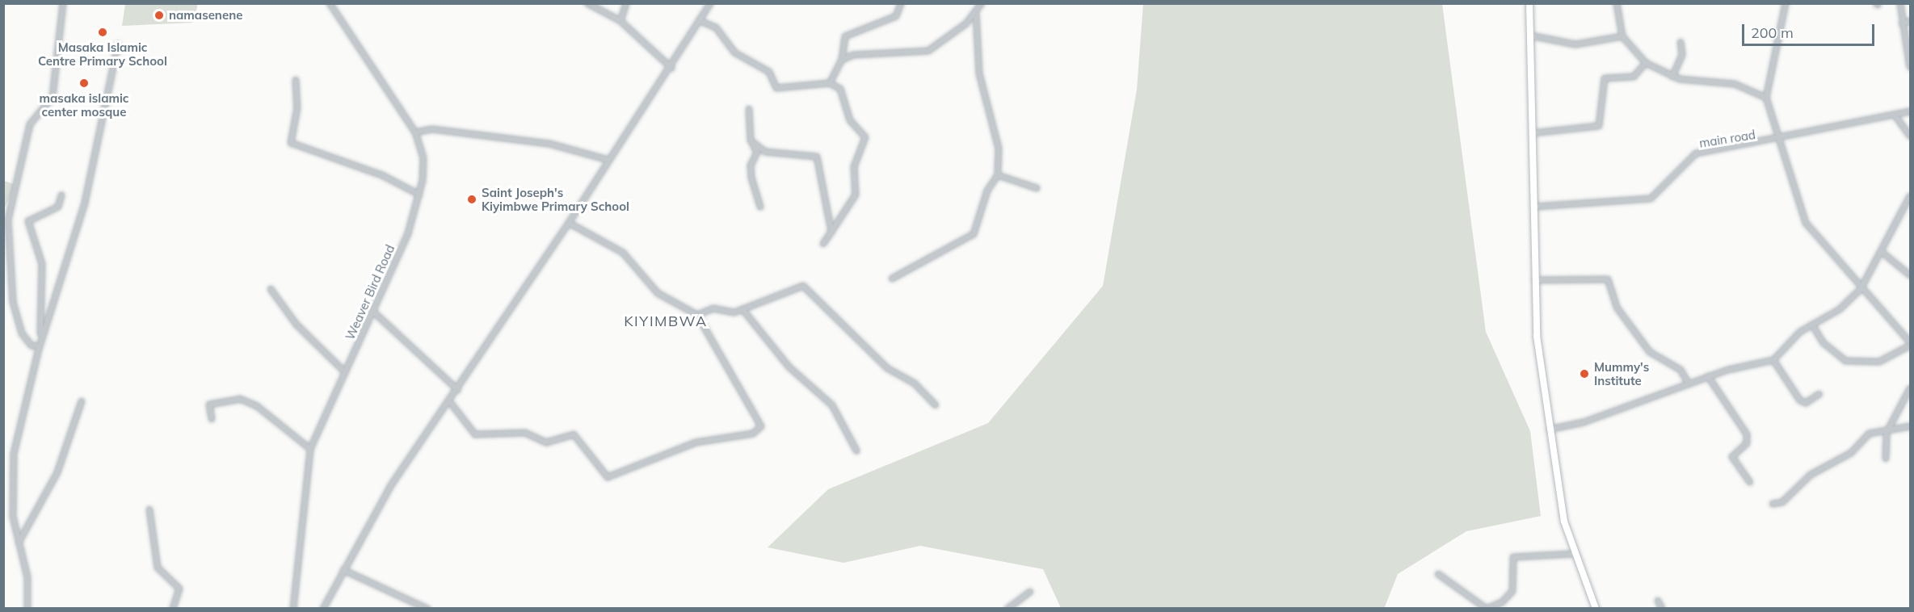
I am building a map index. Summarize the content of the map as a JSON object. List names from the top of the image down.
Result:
{
  "streets": {
    "street": ["main road", "Weaver Bird Road"]
  },
  "districts": ["KIYIMBWA"],
  "places": [
    "namasenene",
    "Masaka Islamic Centre Primary School",
    "masaka islamic center mosque",
    "Saint Joseph's Kiyimbwe Primary School",
    "Mummy's Institute"
  ],
  "scale_bar": "200 m"
}
